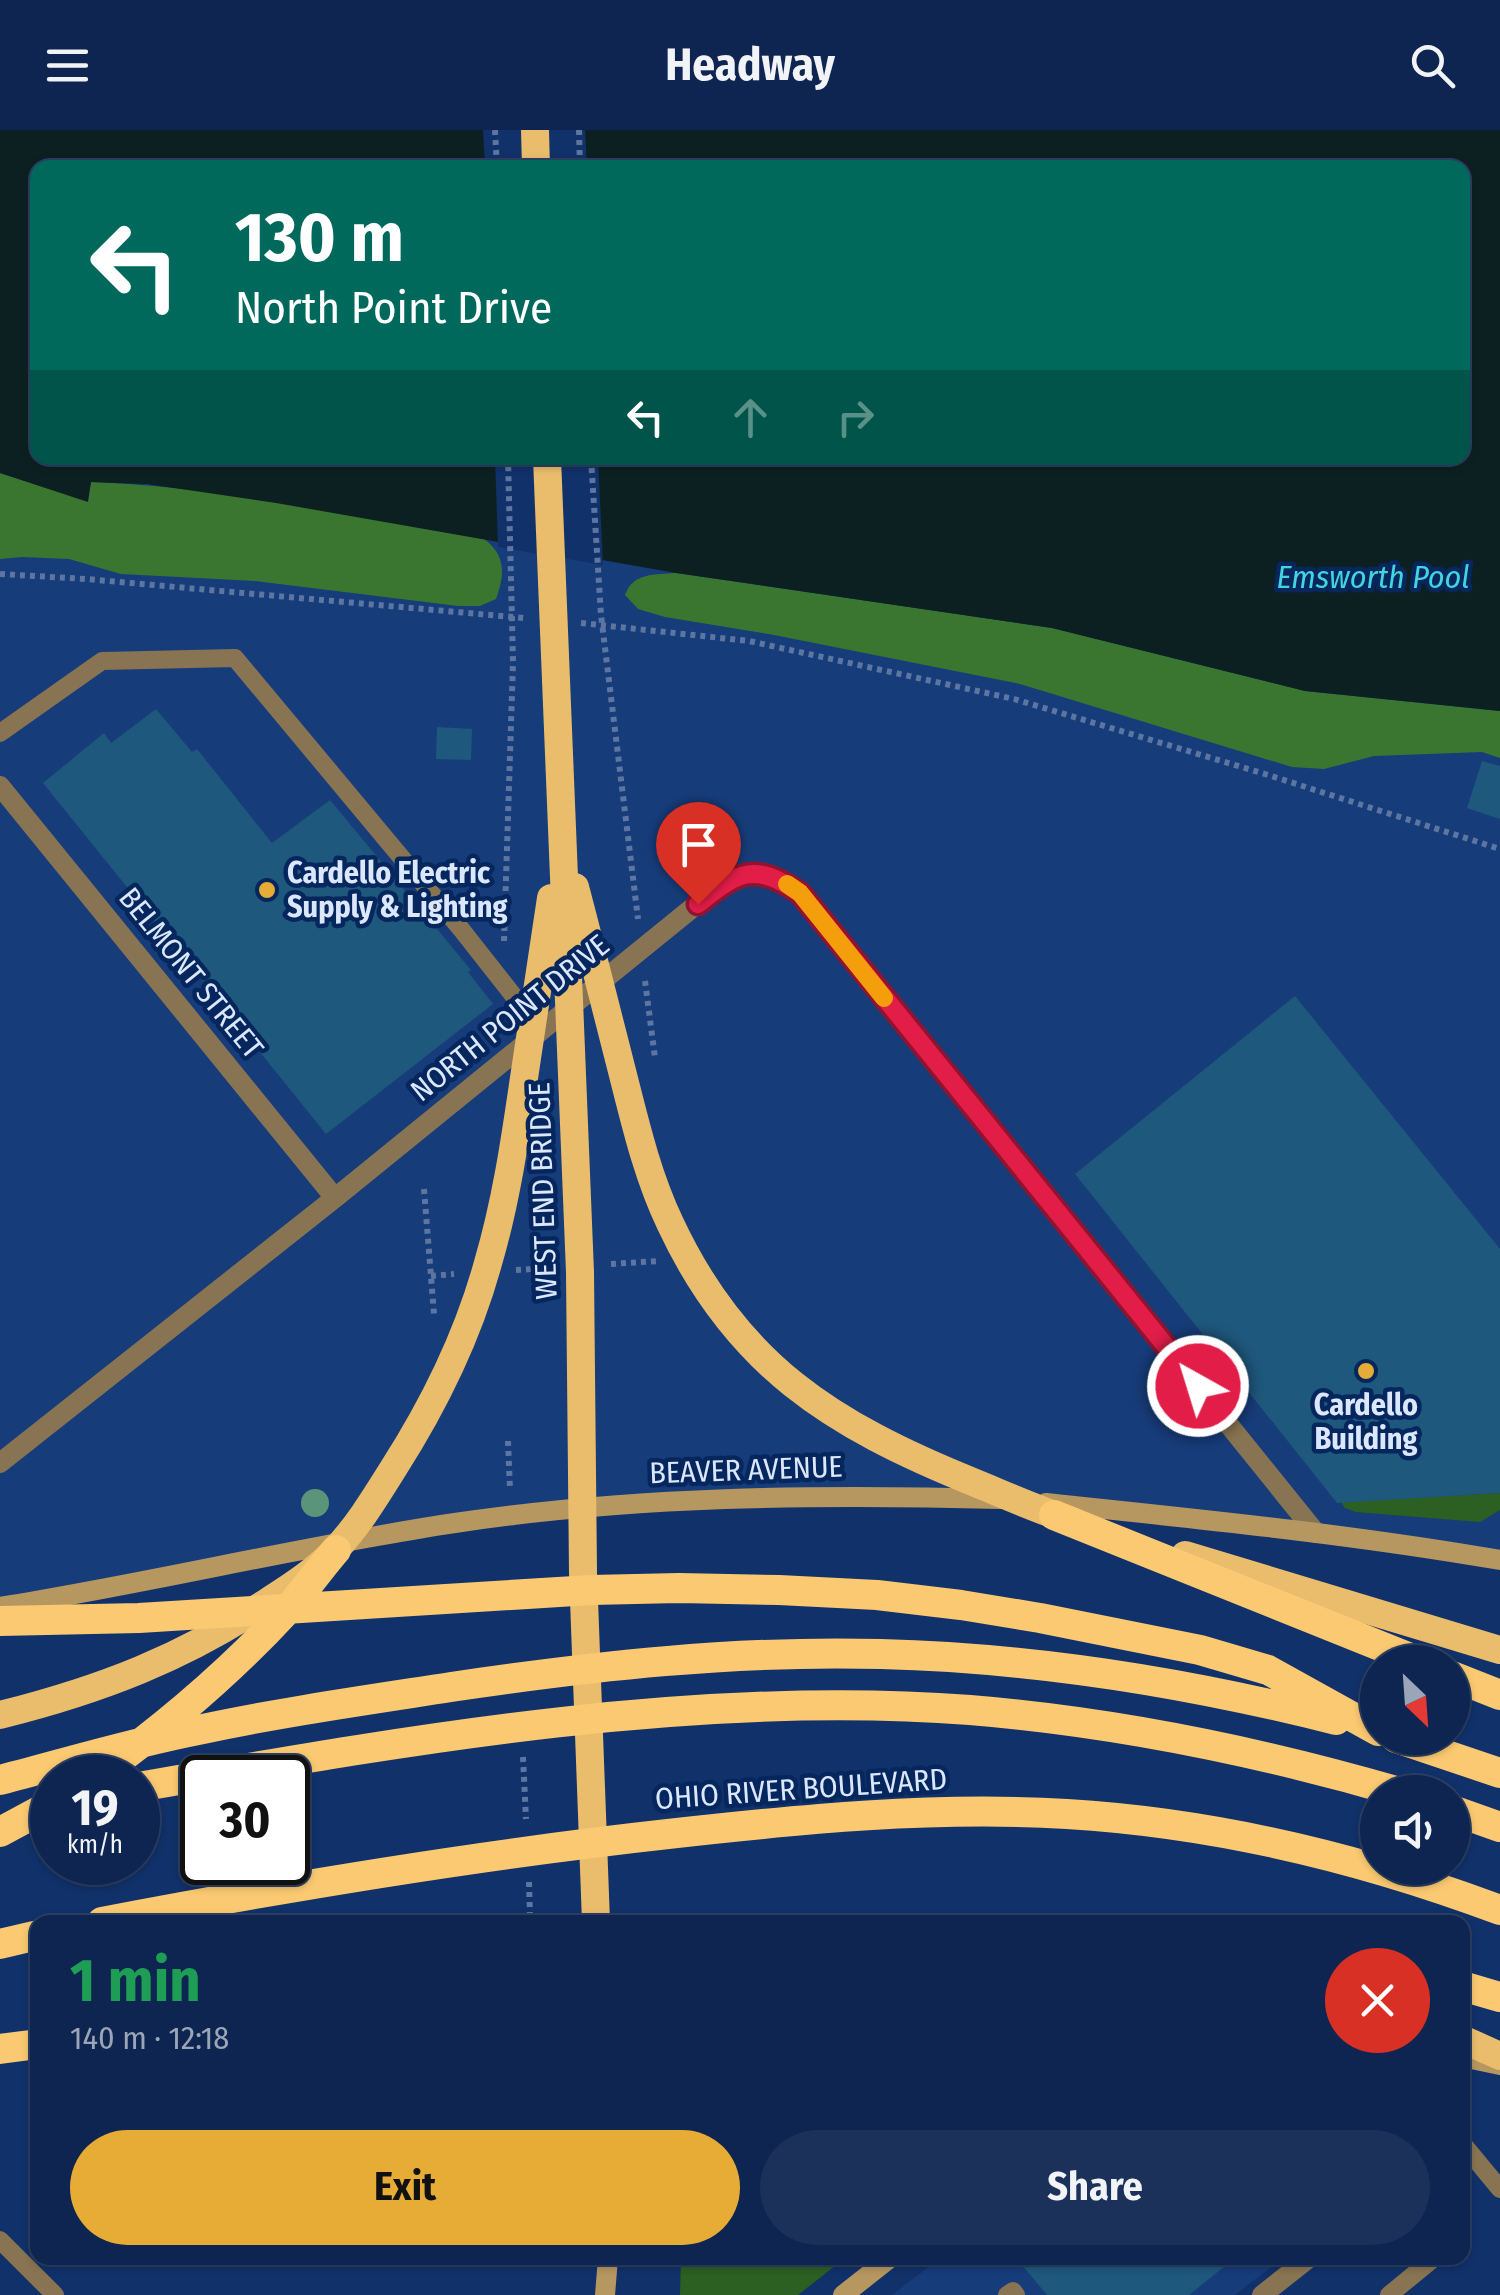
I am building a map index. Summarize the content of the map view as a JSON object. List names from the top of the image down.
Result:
{
  "streets": {
    "highway": ["WEST END BRIDGE", "OHIO RIVER BOULEVARD"],
    "main road": ["BEAVER AVENUE"],
    "street": ["BELMONT STREET", "NORTH POINT DRIVE"]
  },
  "crossings": [
    ["BELMONT STREET", "NORTH POINT DRIVE"],
    ["NORTH POINT DRIVE", "BEAVER AVENUE"]
  ],
  "water": ["Emsworth Pool"],
  "places": ["Cardello Electric Supply & Lighting", "Cardello Building"],
  "north": "bottom right",
  "page": {
    "header": "Headway",
    "turn": ["130 m", "North Point Drive"],
    "speed": "19 km/h",
    "limit": "30",
    "heading": ["1 min", "140 m · 12:18"],
    "buttons": ["Exit", "Share"]
  }
}
